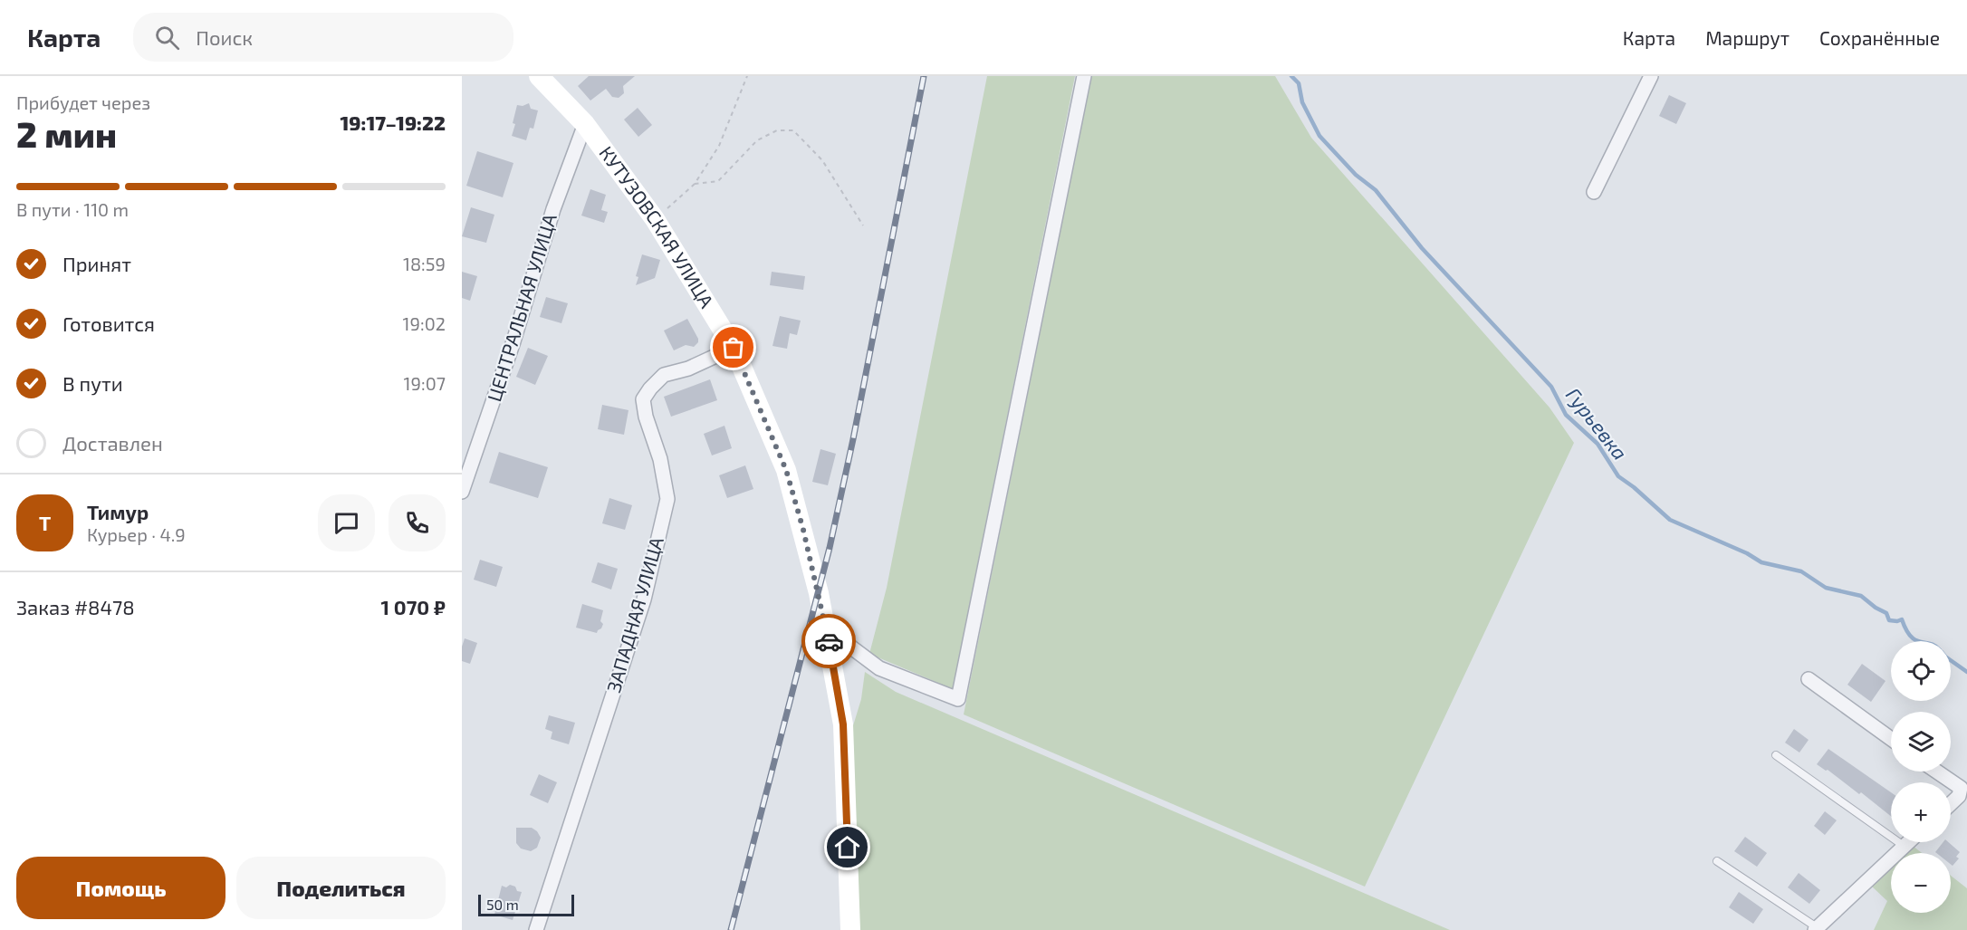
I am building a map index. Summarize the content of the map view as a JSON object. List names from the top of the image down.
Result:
{
  "streets": {
    "street": ["КУТУЗОВСКАЯ УЛИЦА", "ЦЕНТРАЛЬНАЯ УЛИЦА", "ЗАПАДНАЯ УЛИЦА"]
  },
  "crossings": [
    ["КУТУЗОВСКАЯ УЛИЦА", "ЦЕНТРАЛЬНАЯ УЛИЦА"],
    ["КУТУЗОВСКАЯ УЛИЦА", "ЗАПАДНАЯ УЛИЦА"]
  ],
  "water": ["Гурьевка"],
  "scale_bar": "50 m",
  "page": {
    "header": "Карта",
    "search": "Поиск",
    "nav": ["Карта", "Маршрут", "Сохранённые"],
    "heading": ["2 мин", "Прибудет через", "19:17–19:22"],
    "panel": [
      "Тимур",
      "Курьер · 4.9",
      "Заказ #8478",
      "1 070 ₽"
    ],
    "bar": "В пути · 110 m",
    "list": [
      ["Принят", "18:59"],
      ["Готовится", "19:02"],
      ["В пути", "19:07"],
      "Доставлен"
    ],
    "round": "Т",
    "map_buttons": ["+", "−"],
    "buttons": ["Помощь", "Поделиться"],
    "scale": "50 m"
  }
}
